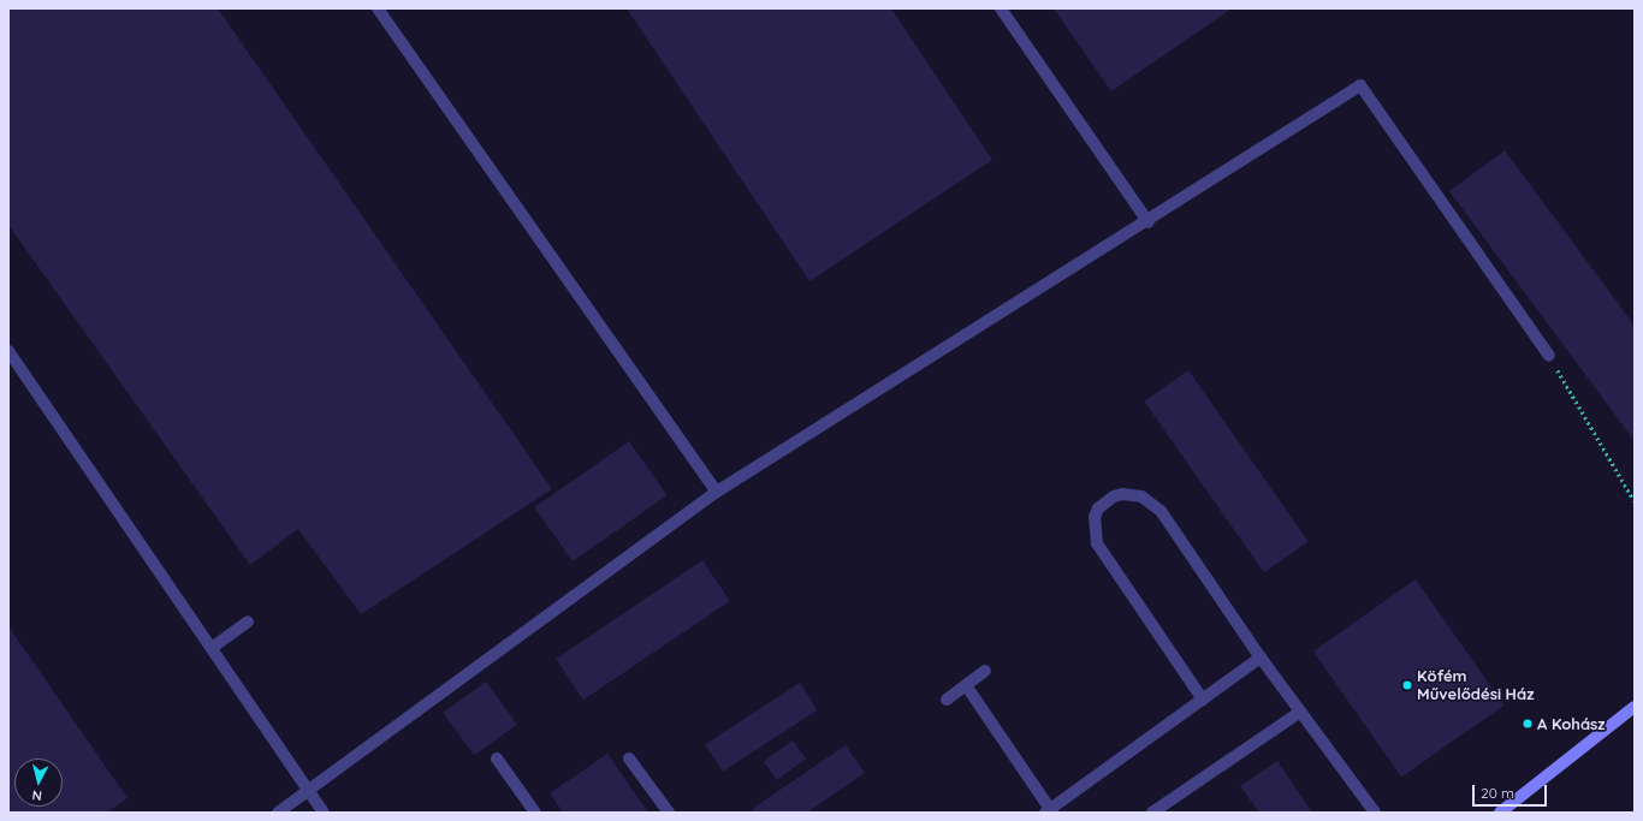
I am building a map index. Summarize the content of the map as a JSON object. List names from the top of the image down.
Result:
{
  "places": ["Köfém Művelődési Ház", "A Kohász"],
  "scale_bar": "20 m",
  "north": "bottom"
}
